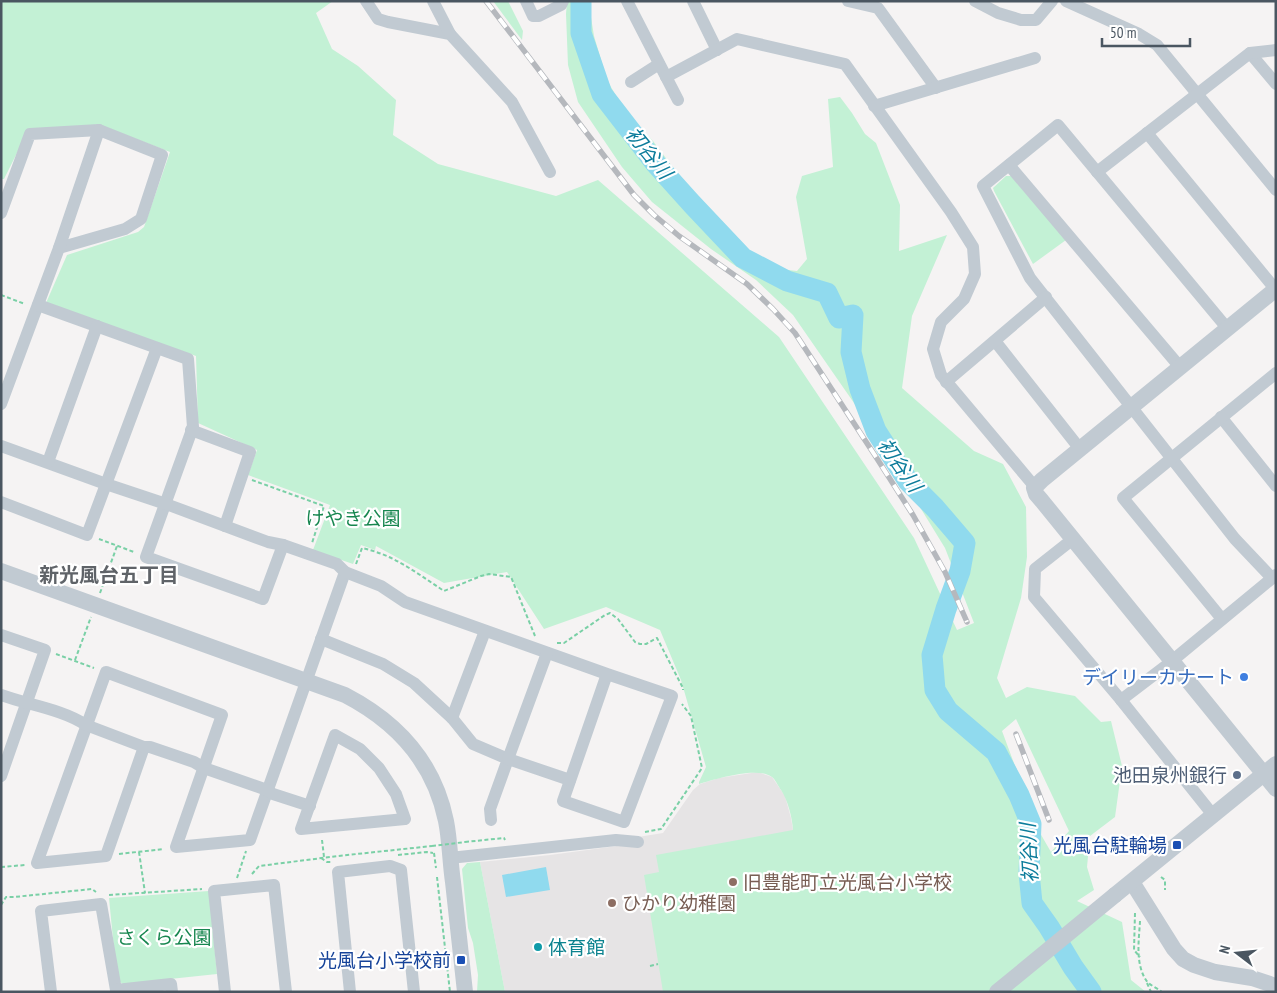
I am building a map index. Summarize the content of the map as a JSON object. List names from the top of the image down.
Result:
{
  "districts": ["新光風台五丁目"],
  "water": ["初谷川"],
  "parks": ["けやき公園", "さくら公園"],
  "places": {
    "other": [
      "デイリーカナート",
      "池田泉州銀行",
      "旧豊能町立光風台小学校",
      "ひかり幼稚園",
      "体育館"
    ],
    "transit": ["光風台駐輪場", "光風台小学校前"]
  },
  "scale_bar": "50 m",
  "north": "left"
}
